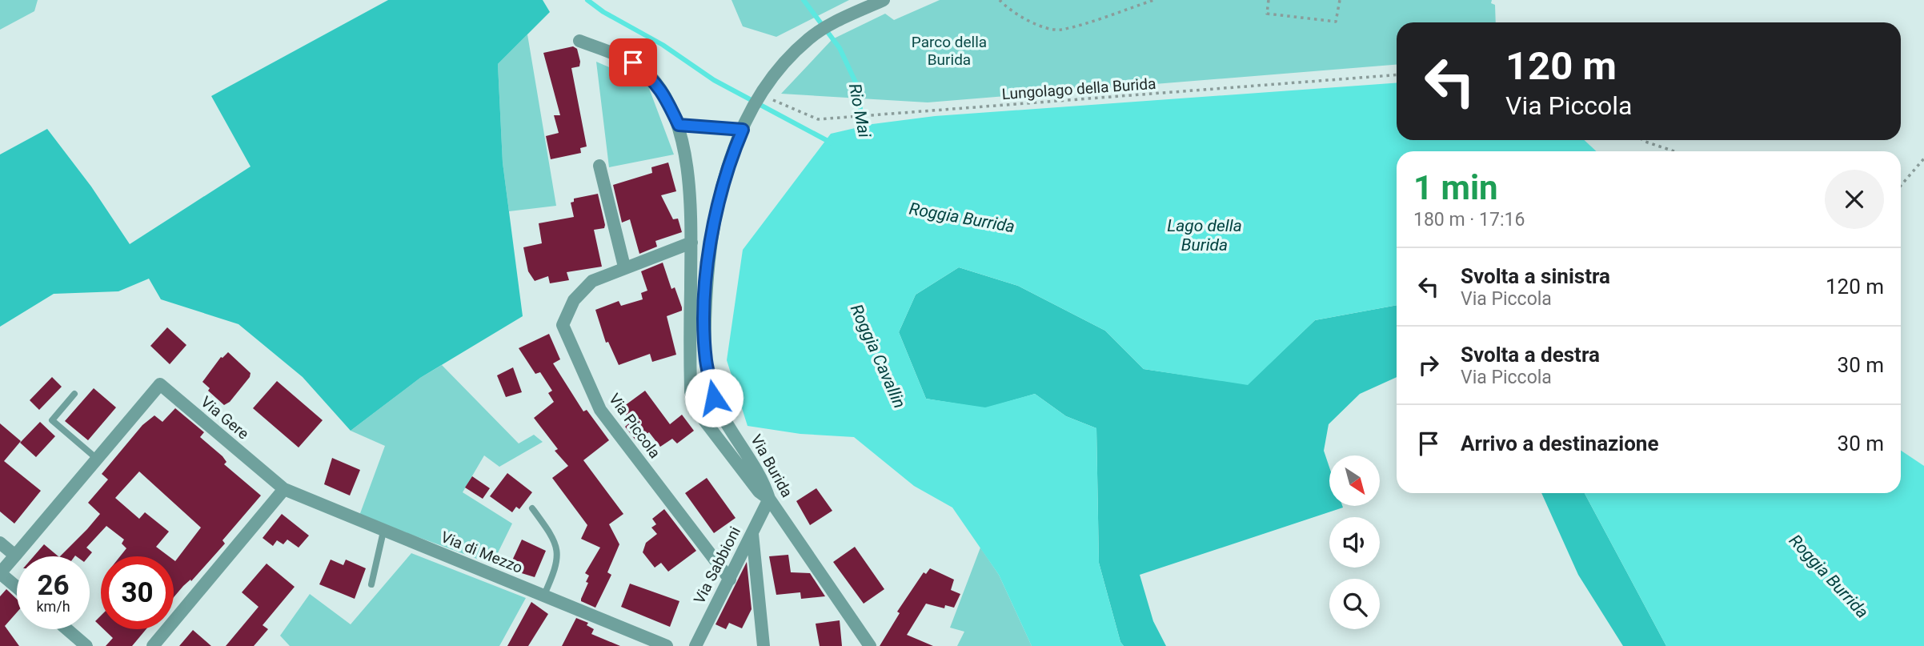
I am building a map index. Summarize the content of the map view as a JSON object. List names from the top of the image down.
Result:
{
  "streets": {
    "street": [
      "Via Gere",
      "Via Piccola",
      "Via Burida",
      "Via di Mezzo",
      "Via Sabbioni"
    ],
    "path": ["Lungolago della Burida"]
  },
  "crossings": [
    ["Lungolago della Burida", "Via Burida"],
    ["Via Gere", "Via di Mezzo"],
    ["Via Piccola", "Via Sabbioni"],
    ["Via Burida", "Via Sabbioni"]
  ],
  "water": [
    "Rio Mai",
    "Roggia Burrida",
    "Lago della Burida",
    "Roggia Cavallin"
  ],
  "parks": ["Parco della Burida"],
  "north": "bottom right",
  "page": {
    "turn": ["120 m", "Via Piccola"],
    "heading": ["1 min", "180 m · 17:16"],
    "list": [
      {
        "name": "Svolta a sinistra",
        "note": "Via Piccola",
        "value": "120 m"
      },
      {
        "name": "Svolta a destra",
        "note": "Via Piccola",
        "value": "30 m"
      },
      {
        "name": "Arrivo a destinazione",
        "value": "30 m"
      }
    ],
    "speed": "26 km/h",
    "limit": "30"
  }
}
